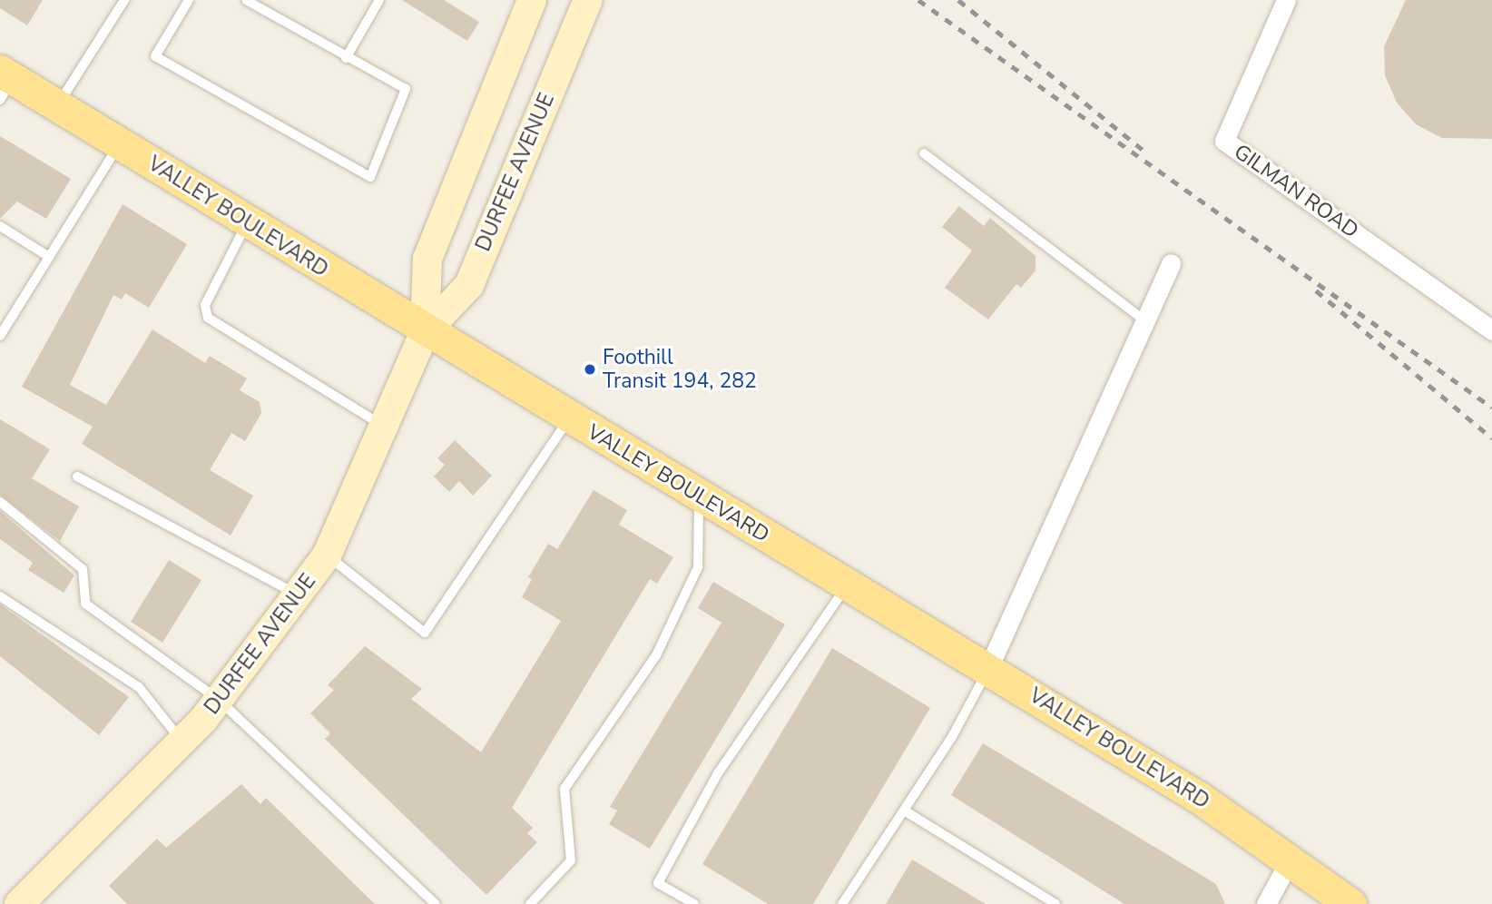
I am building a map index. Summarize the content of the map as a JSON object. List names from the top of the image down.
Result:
{
  "streets": {
    "main road": ["DURFEE AVENUE", "VALLEY BOULEVARD"],
    "street": ["GILMAN ROAD"]
  },
  "crossings": [
    ["DURFEE AVENUE", "VALLEY BOULEVARD"]
  ],
  "places": ["Foothill Transit 194, 282"]
}
